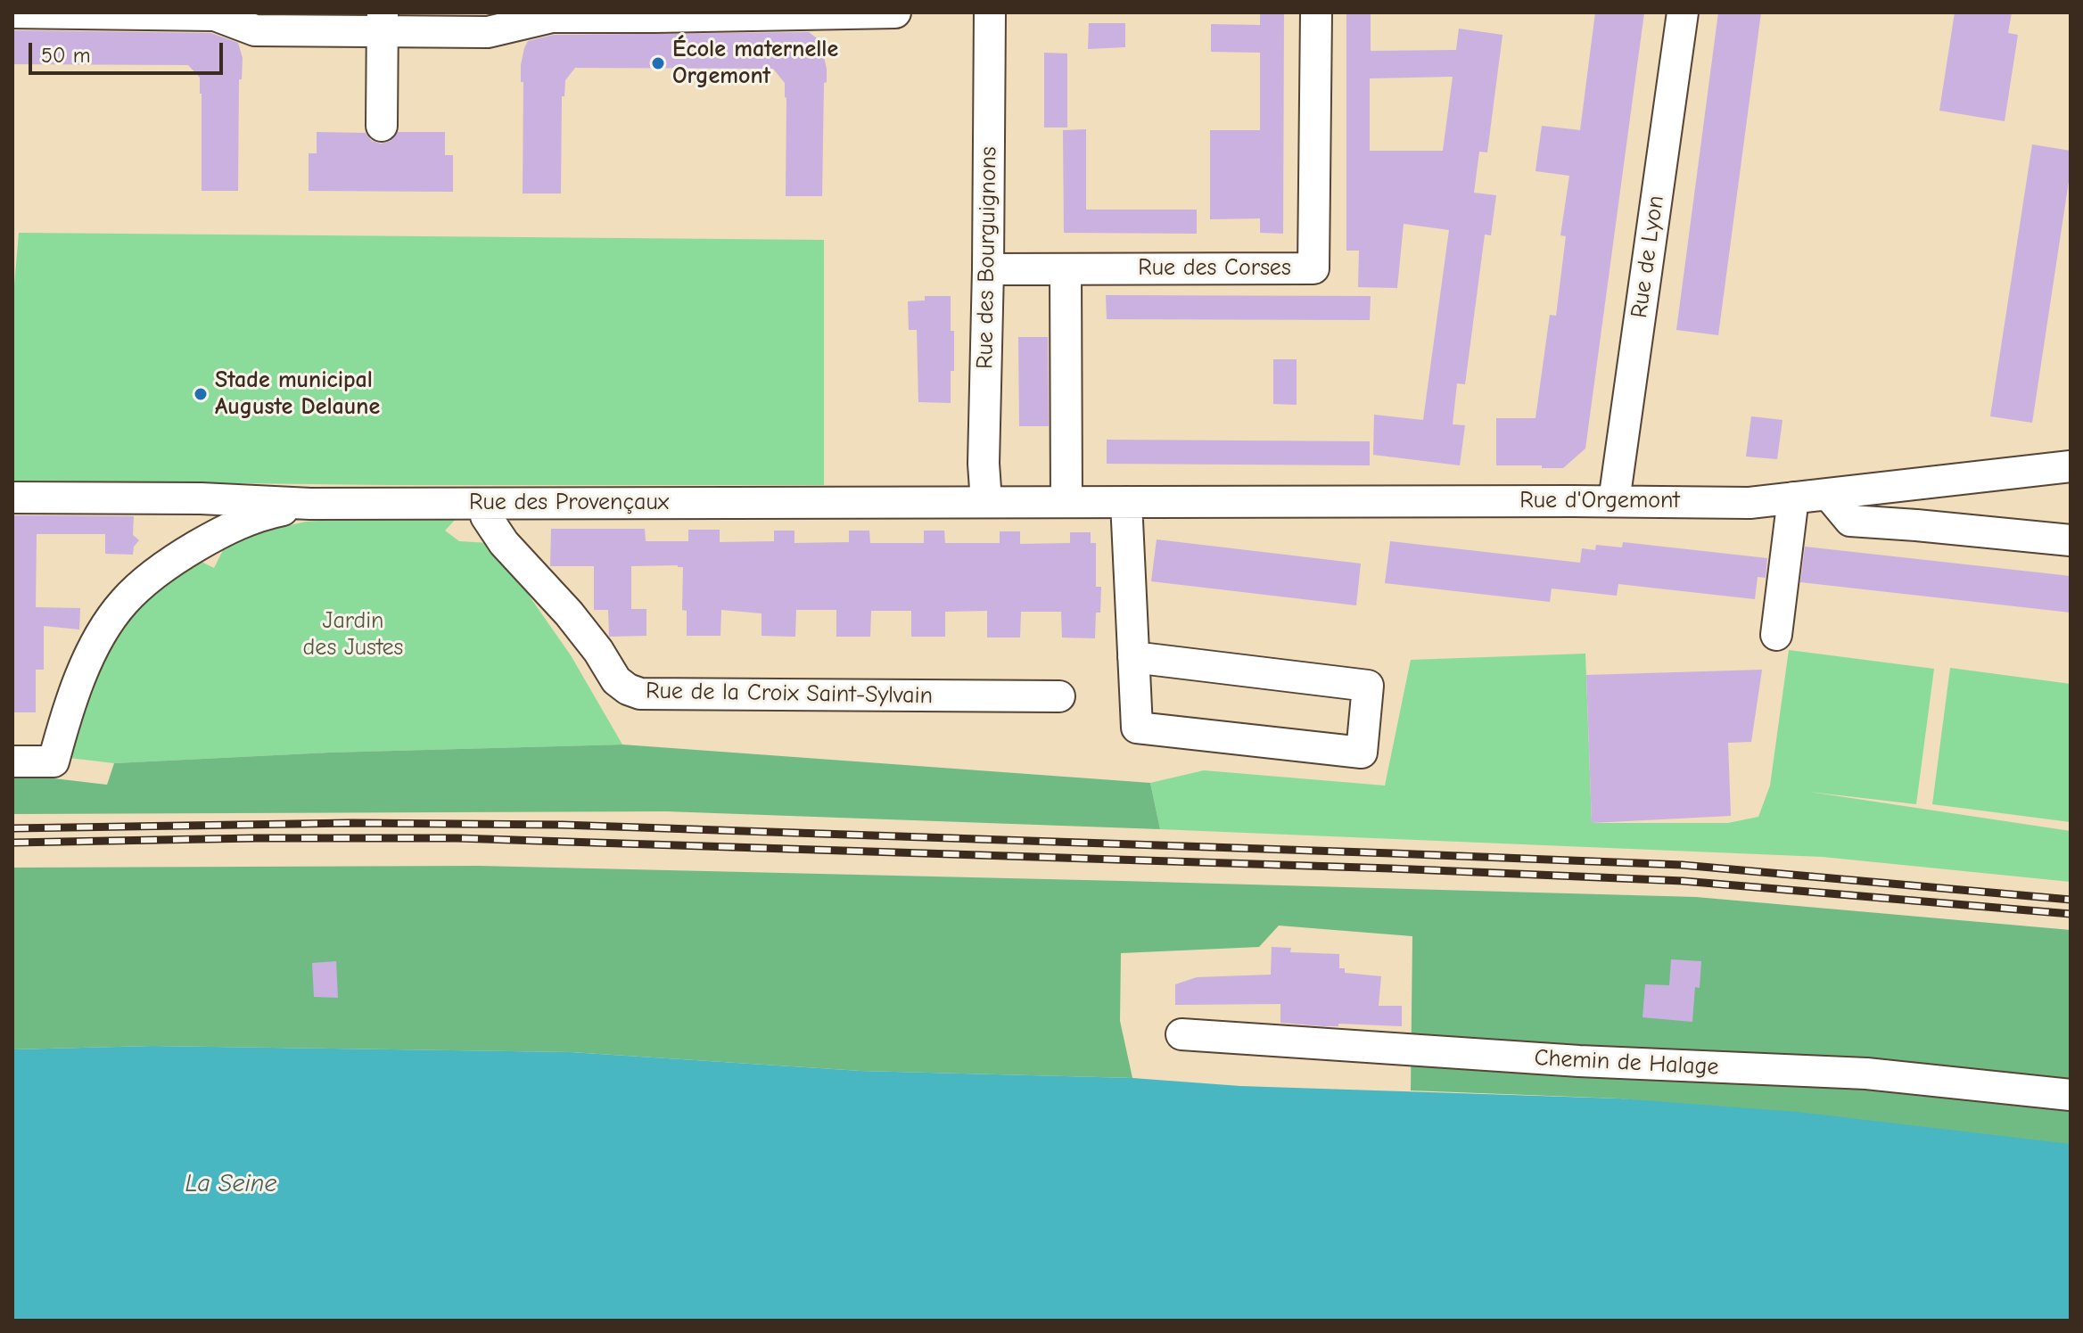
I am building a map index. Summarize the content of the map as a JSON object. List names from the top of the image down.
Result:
{
  "streets": {
    "street": [
      "Rue de Lyon",
      "Rue des Bourguignons",
      "Rue des Corses",
      "Rue d'Orgemont",
      "Rue des Provençaux",
      "Rue de la Croix Saint-Sylvain",
      "Chemin de Halage"
    ]
  },
  "crossings": [
    ["Rue de Lyon", "Rue d'Orgemont"],
    ["Rue des Bourguignons", "Rue des Corses"],
    ["Rue des Bourguignons", "Rue des Provençaux"],
    ["Rue d'Orgemont", "Rue des Provençaux"],
    ["Rue des Provençaux", "Rue de la Croix Saint-Sylvain"]
  ],
  "water": ["La Seine"],
  "parks": ["Jardin des Justes"],
  "places": ["École maternelle Orgemont", "Stade municipal Auguste Delaune"],
  "scale_bar": "50 m"
}
